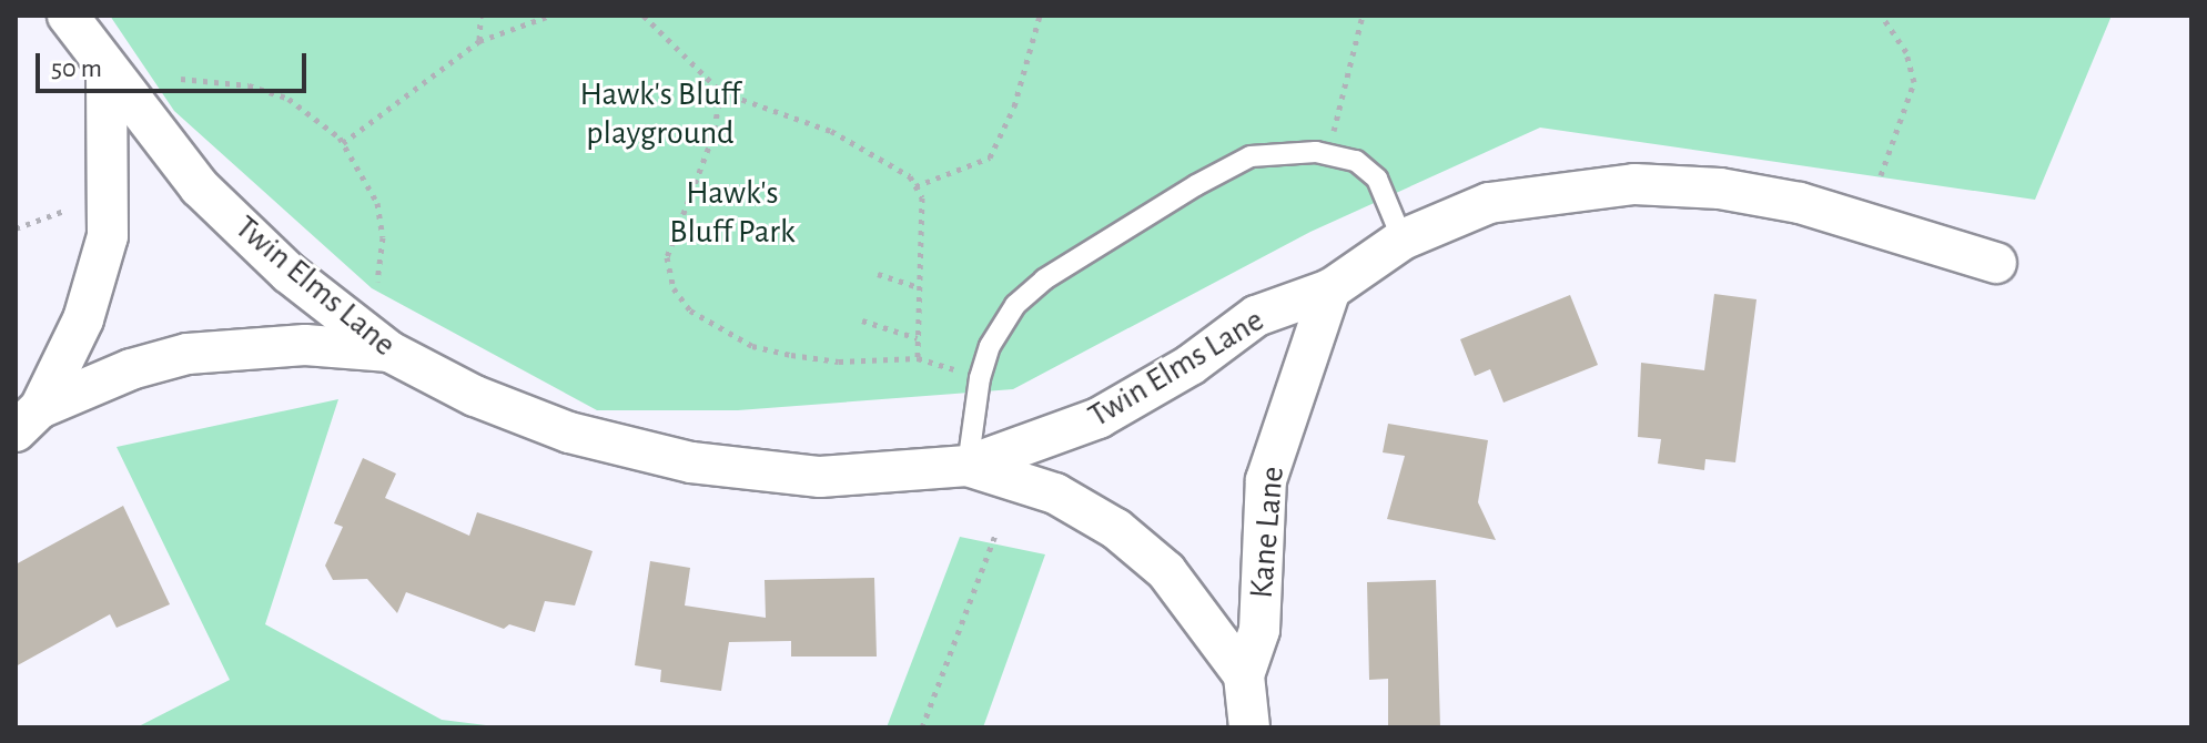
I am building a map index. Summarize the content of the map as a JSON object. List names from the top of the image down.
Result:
{
  "streets": {
    "street": ["Twin Elms Lane", "Kane Lane"]
  },
  "crossings": [
    ["Twin Elms Lane", "Kane Lane"]
  ],
  "parks": ["Hawk's Bluff playground", "Hawk's Bluff Park"],
  "scale_bar": "50 m"
}
